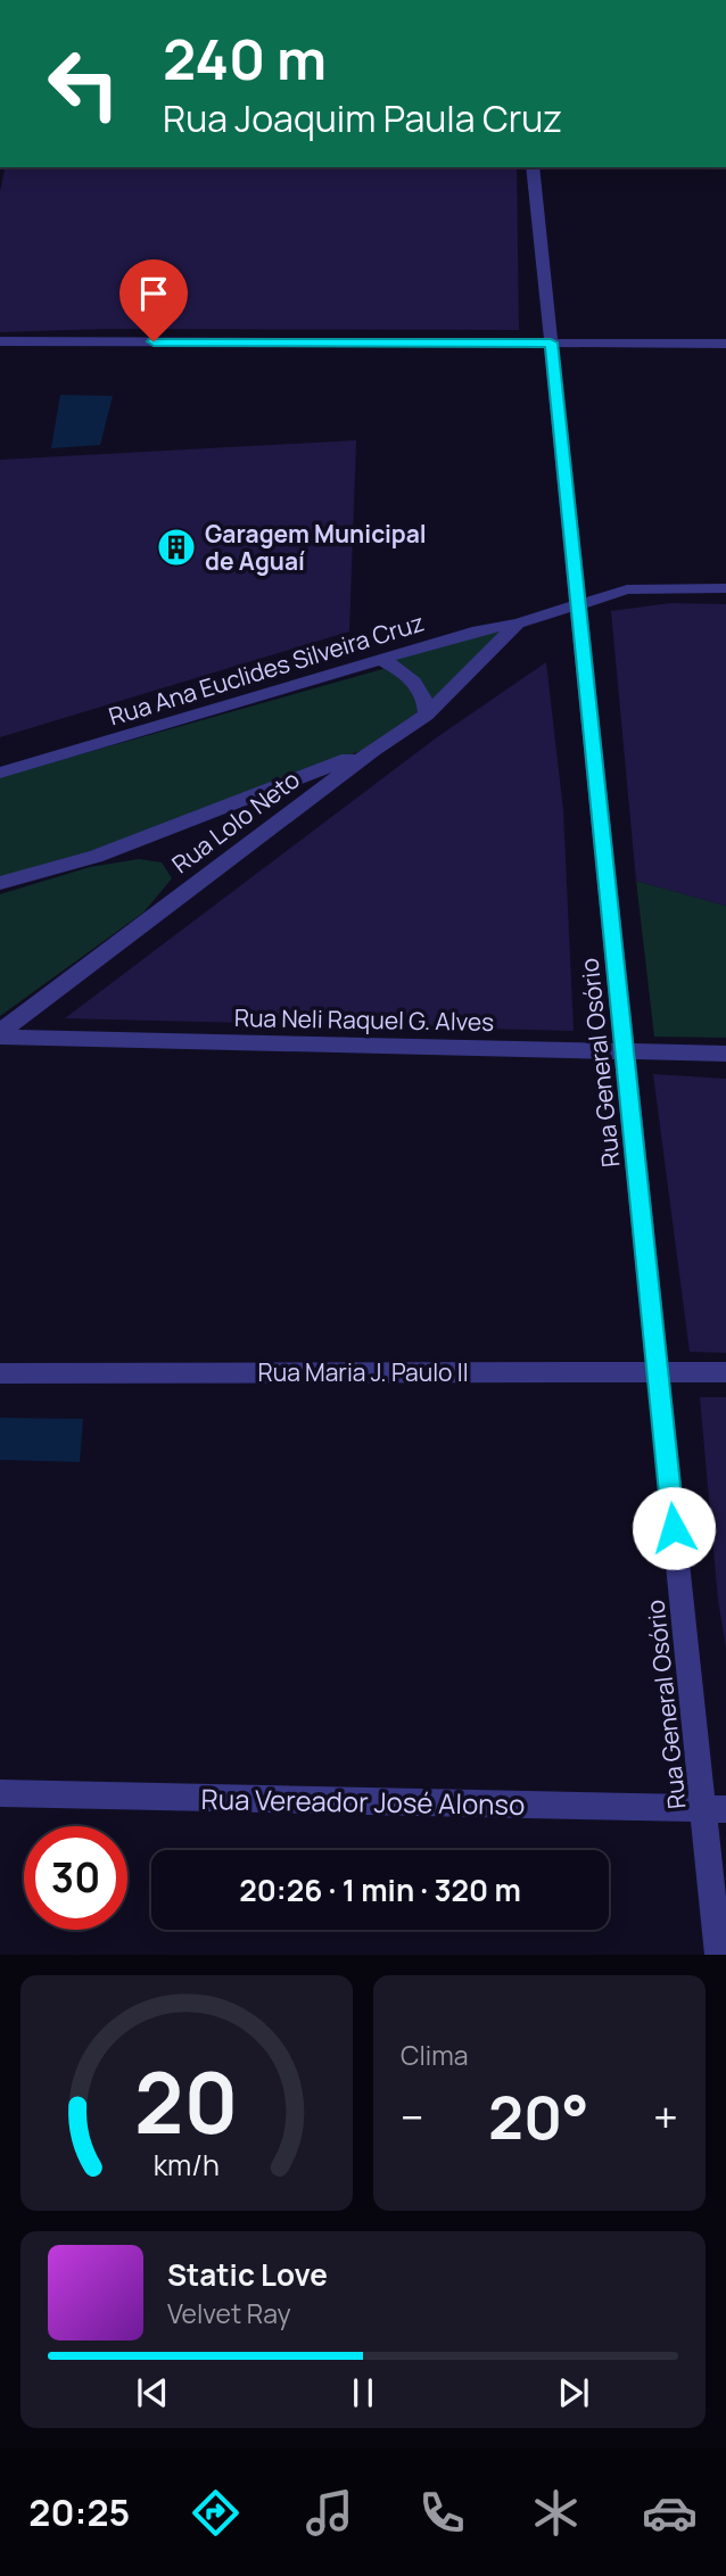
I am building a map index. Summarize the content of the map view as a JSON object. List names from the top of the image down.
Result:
{
  "streets": {
    "street": [
      "Rua Ana Euclides Silveira Cruz",
      "Rua Lolo Neto",
      "Rua Neli Raquel G. Alves",
      "Rua General Osório",
      "Rua Maria J. Paulo II",
      "Rua Vereador José Alonso"
    ]
  },
  "crossings": [
    ["Rua Ana Euclides Silveira Cruz", "Rua Lolo Neto"],
    ["Rua Ana Euclides Silveira Cruz", "Rua General Osório"],
    ["Rua Lolo Neto", "Rua Neli Raquel G. Alves"],
    ["Rua Neli Raquel G. Alves", "Rua General Osório"],
    ["Rua General Osório", "Rua Maria J. Paulo II"],
    ["Rua General Osório", "Rua Vereador José Alonso"]
  ],
  "places": {
    "building": ["Garagem Municipal de Aguaí"]
  },
  "page": {
    "turn": ["240 m", "Rua Joaquim Paula Cruz"],
    "limit": "30",
    "trip": "20:26 · 1 min · 320 m",
    "tile": "Clima",
    "heat": ["−", "20°", "+"],
    "song": ["Static Love", "Velvet Ray"],
    "tabs": "20:25",
    "gauge": ["20", "km/h"]
  }
}
